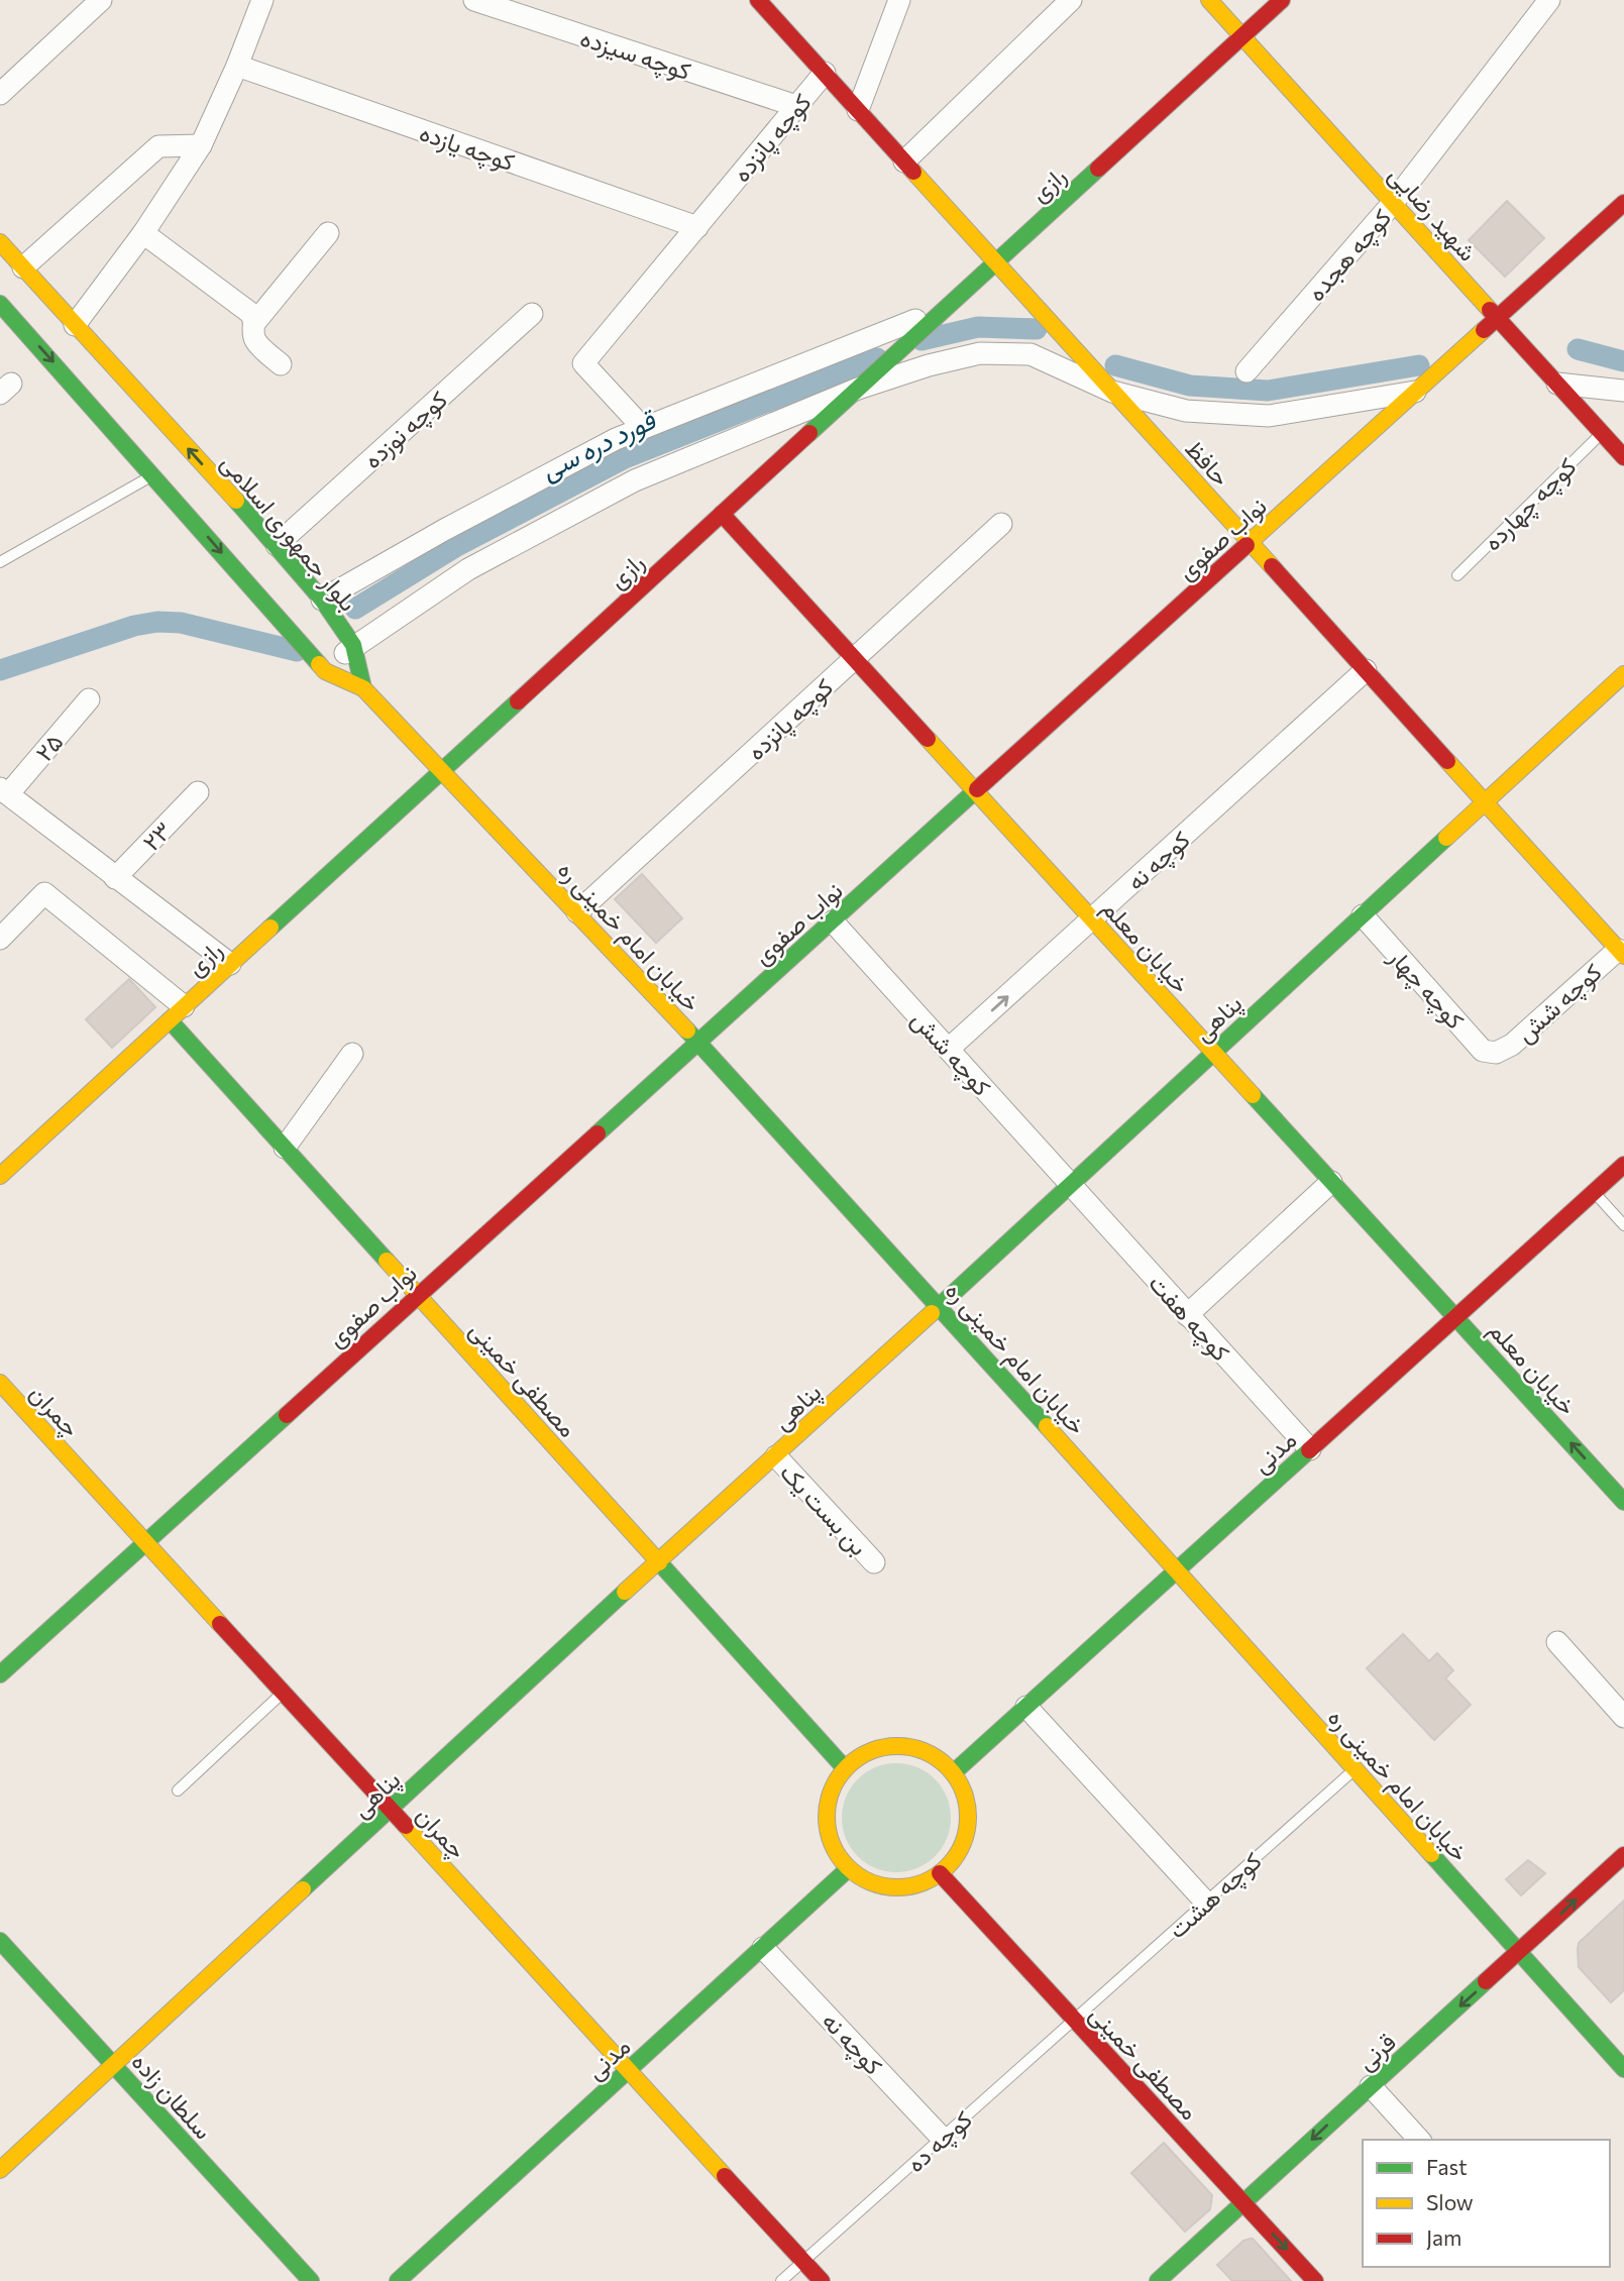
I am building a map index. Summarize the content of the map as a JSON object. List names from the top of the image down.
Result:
{
  "streets": {
    "street": [
      "کوچه سیزده",
      "کوچه پانزده",
      "کوچه یازده",
      "رازی",
      "شهید رضایی",
      "کوچه هجده",
      "کوچه نوزده",
      "حافظ",
      "بلوار جمهوری اسلامی",
      "نواب صفوی",
      "۲۵",
      "۲۳",
      "کوچه نه",
      "خیابان امام خمینی ره",
      "خیابان معلم",
      "کوچه چهار",
      "کوچه شش",
      "پناهی",
      "کوچه هفت",
      "مصطفی خمینی",
      "چمران",
      "مدنی",
      "بن بست یک",
      "قرنی",
      "سلطان زاده"
    ],
    "lane": ["کوچه چهارده", "کوچه هشت", "کوچه ده"]
  },
  "crossings": [
    ["کوچه سیزده", "کوچه پانزده"],
    ["کوچه پانزده", "کوچه یازده"],
    ["کوچه پانزده", "حافظ"],
    ["کوچه پانزده", "خیابان امام خمینی ره"],
    ["کوچه پانزده", "خیابان معلم"],
    ["رازی", "شهید رضایی"],
    ["رازی", "حافظ"],
    ["رازی", "خیابان امام خمینی ره"],
    ["رازی", "خیابان معلم"],
    ["رازی", "مصطفی خمینی"],
    ["شهید رضایی", "کوچه هجده"],
    ["شهید رضایی", "کوچه چهارده"],
    ["شهید رضایی", "نواب صفوی"],
    ["کوچه نوزده", "بلوار جمهوری اسلامی"],
    ["حافظ", "نواب صفوی"],
    ["حافظ", "کوچه نه"],
    ["حافظ", "کوچه شش"],
    ["حافظ", "پناهی"],
    ["بلوار جمهوری اسلامی", "خیابان امام خمینی ره"],
    ["نواب صفوی", "خیابان امام خمینی ره"],
    ["نواب صفوی", "خیابان معلم"],
    ["نواب صفوی", "کوچه شش"],
    ["نواب صفوی", "مصطفی خمینی"],
    ["نواب صفوی", "چمران"],
    ["کوچه نه", "خیابان معلم"],
    ["کوچه نه", "کوچه شش"],
    ["کوچه نه", "مدنی"],
    ["کوچه نه", "کوچه ده"],
    ["خیابان امام خمینی ره", "پناهی"],
    ["خیابان امام خمینی ره", "مدنی"],
    ["خیابان امام خمینی ره", "کوچه هشت"],
    ["خیابان امام خمینی ره", "قرنی"],
    ["خیابان معلم", "پناهی"],
    ["خیابان معلم", "مدنی"],
    ["کوچه چهار", "کوچه شش"],
    ["کوچه چهار", "پناهی"],
    ["کوچه شش", "پناهی"],
    ["کوچه شش", "کوچه هفت"],
    ["پناهی", "کوچه هفت"],
    ["پناهی", "مصطفی خمینی"],
    ["پناهی", "چمران"],
    ["پناهی", "بن بست یک"],
    ["پناهی", "سلطان زاده"],
    ["کوچه هفت", "مدنی"],
    ["مصطفی خمینی", "مدنی"],
    ["مصطفی خمینی", "کوچه هشت"],
    ["مصطفی خمینی", "قرنی"],
    ["مصطفی خمینی", "کوچه ده"],
    ["چمران", "مدنی"],
    ["چمران", "کوچه ده"],
    ["کوچه هشت", "کوچه ده"]
  ],
  "water": ["قورد دره سی"],
  "legend": ["Fast", "Slow", "Jam"]
}
